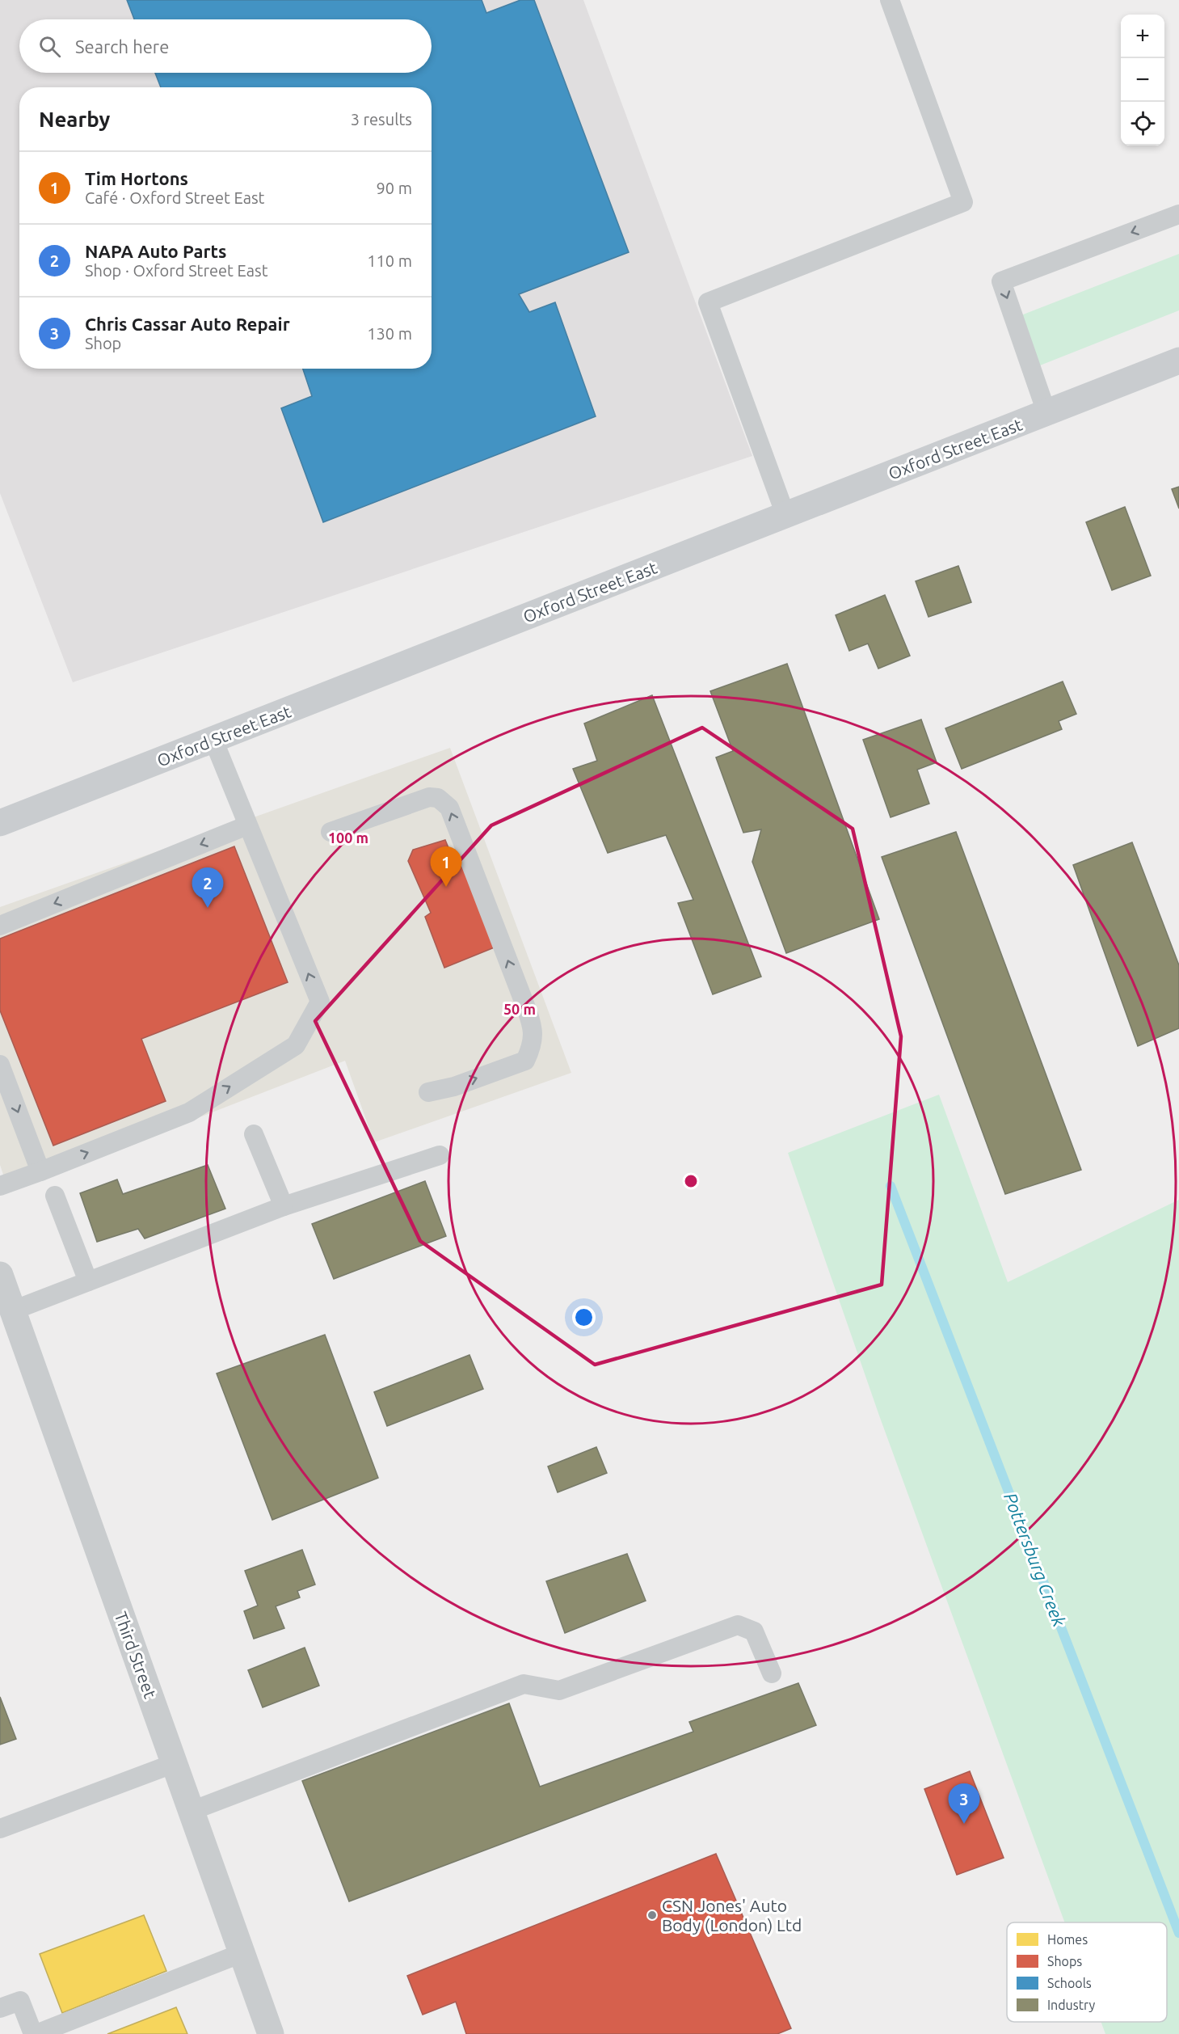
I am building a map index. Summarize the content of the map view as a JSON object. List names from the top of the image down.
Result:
{
  "streets": {
    "main road": ["Oxford Street East"],
    "street": ["Third Street"]
  },
  "water": ["Pottersburg Creek"],
  "places": ["CSN Jones' Auto Body (London) Ltd"],
  "legend": [
    "Homes",
    "Shops",
    "Schools",
    "Industry"
  ],
  "page": {
    "map_buttons": ["+", "−"],
    "search": "Search here",
    "heading": ["Nearby", "3 results"],
    "list": [
      {
        "mark": "1",
        "name": "Tim Hortons",
        "note": "Café · Oxford Street East",
        "value": "90 m"
      },
      {
        "mark": "2",
        "name": "NAPA Auto Parts",
        "note": "Shop · Oxford Street East",
        "value": "110 m"
      },
      {
        "mark": "3",
        "name": "Chris Cassar Auto Repair",
        "note": "Shop",
        "value": "130 m"
      }
    ],
    "pins": ["1", "2", "3"]
  },
  "rings": ["100 m", "50 m"]
}
